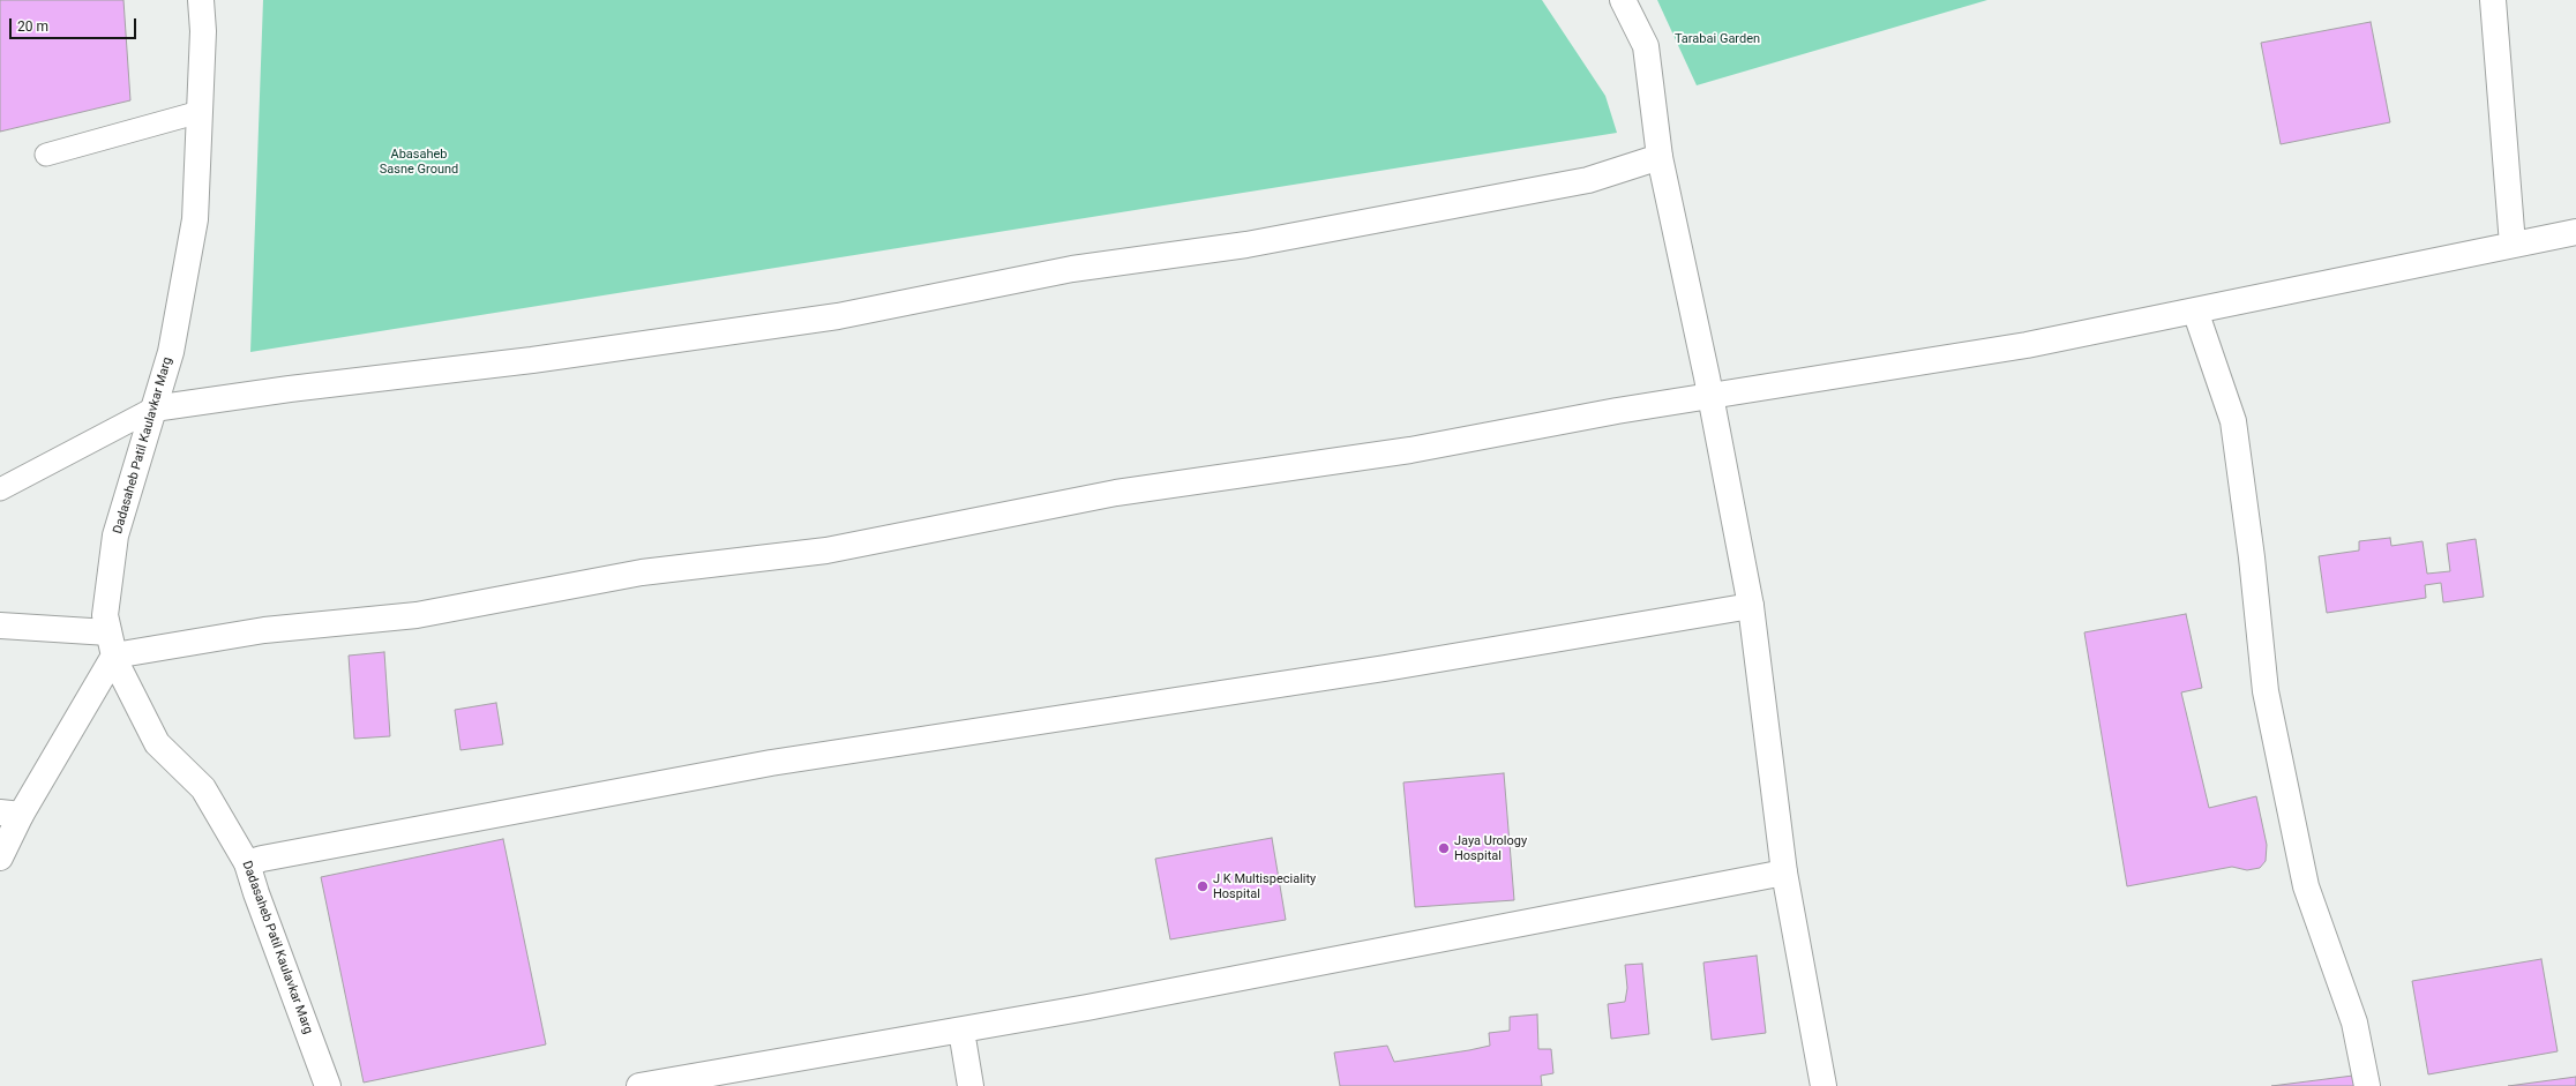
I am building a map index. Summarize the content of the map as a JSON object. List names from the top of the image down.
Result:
{
  "streets": {
    "street": ["Dadasaheb Patil Kaulavkar Marg"]
  },
  "parks": ["Tarabai Garden", "Abasaheb Sasne Ground"],
  "places": ["Jaya Urology Hospital", "J K Multispeciality Hospital"],
  "scale_bar": "20 m"
}
